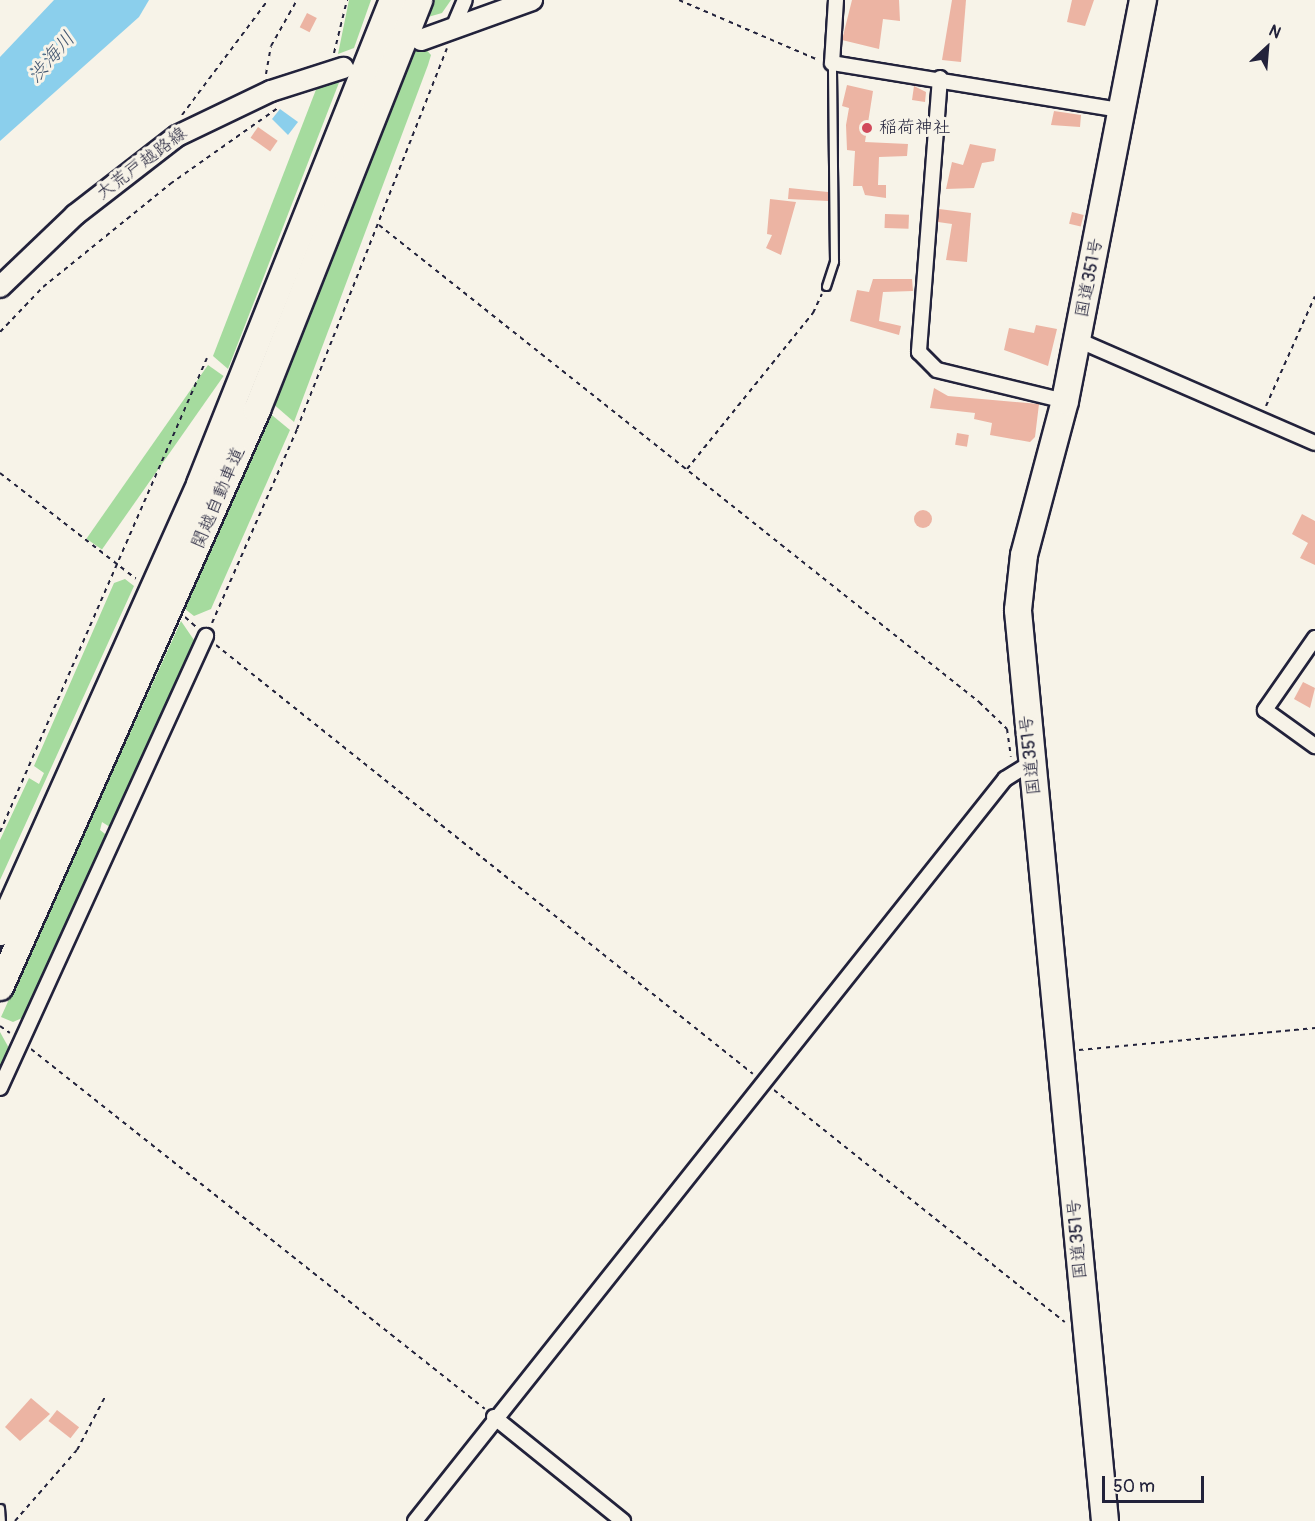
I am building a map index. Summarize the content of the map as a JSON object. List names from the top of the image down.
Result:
{
  "streets": {
    "highway": ["国道351号", "関越自動車道"],
    "main road": ["大荒戸越路線"]
  },
  "water": ["渋海川"],
  "places": ["稲荷神社"],
  "scale_bar": "50 m",
  "north": "top right"
}
